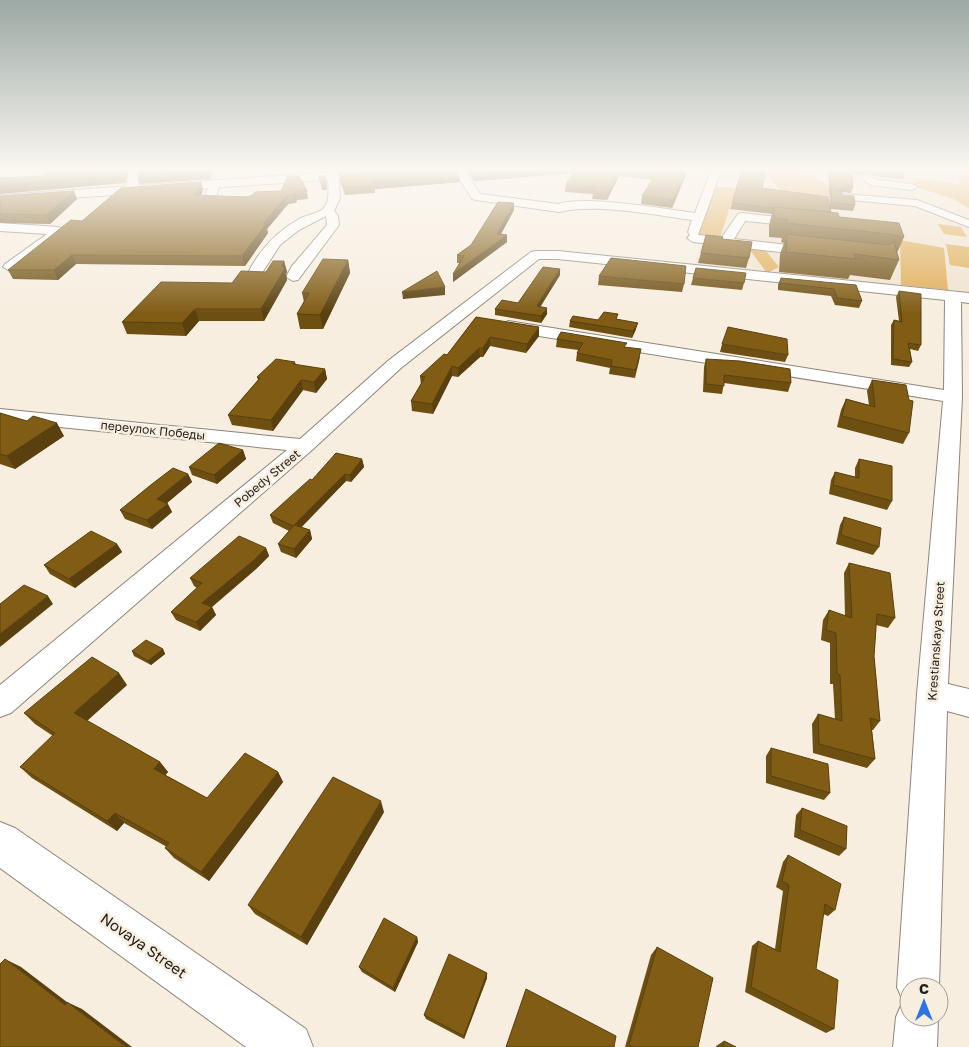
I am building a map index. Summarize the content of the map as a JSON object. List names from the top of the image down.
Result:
{
  "streets": {
    "main road": ["Novaya Street"],
    "street": ["переулок Победы", "Pobedy Street", "Krestianskaya Street"]
  },
  "crossings": [
    ["переулок Победы", "Pobedy Street"]
  ],
  "north": "top"
}
